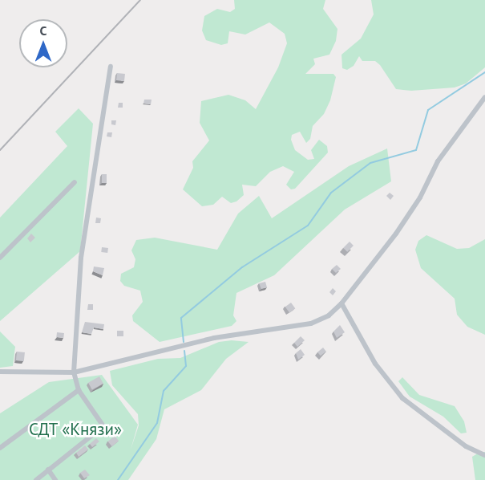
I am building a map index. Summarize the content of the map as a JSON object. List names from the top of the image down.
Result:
{
  "parks": ["СДТ «Князи»"],
  "north": "top"
}
